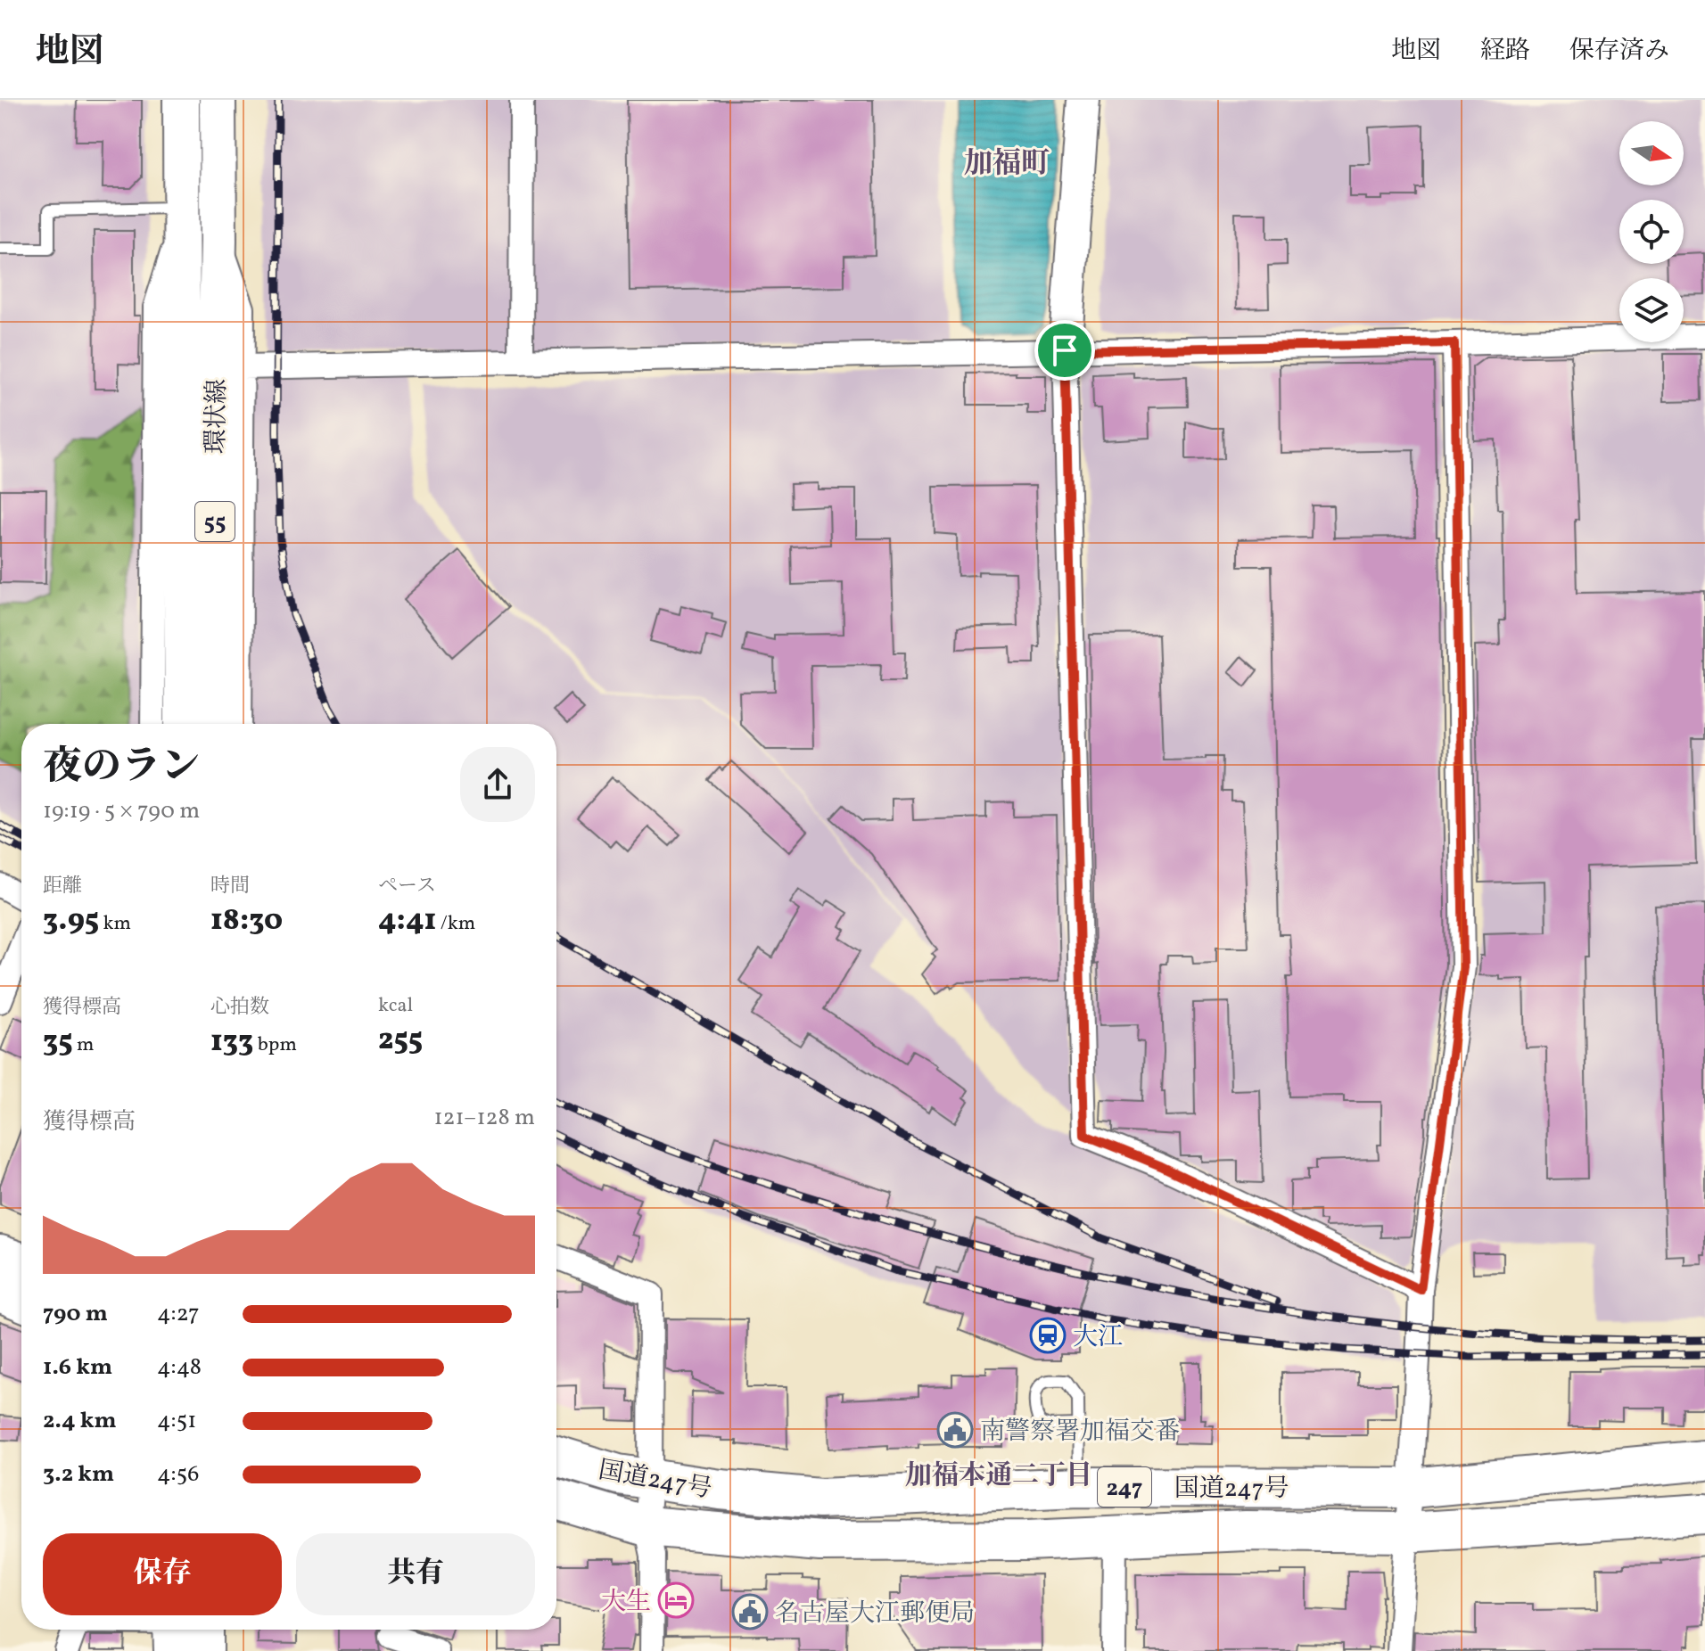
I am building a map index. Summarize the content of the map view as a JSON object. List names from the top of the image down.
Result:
{
  "streets": {
    "highway": ["国道247号", "247"],
    "main road": ["環状線", "55"]
  },
  "districts": ["加福町", "加福本通二丁目"],
  "places": {
    "station": ["大江"],
    "public building": ["南警察署加福交番", "名古屋大江郵便局"],
    "hotel": ["大生"]
  },
  "north": "right",
  "page": {
    "header": "地図",
    "nav": ["地図", "経路", "保存済み"],
    "heading": ["夜のラン", "19:19 · 5 × 790 m"],
    "stats": [
      ["距離", "3.95 km"],
      ["時間", "18:30"],
      ["ペース", "4:41 /km"],
      ["獲得標高", "35 m"],
      ["心拍数", "133 bpm"],
      ["kcal", "255"]
    ],
    "chart": ["獲得標高", "121–128 m"],
    "list": [
      {
        "name": "790 m",
        "note": "4:27"
      },
      {
        "name": "1.6 km",
        "note": "4:48"
      },
      {
        "name": "2.4 km",
        "note": "4:51"
      },
      {
        "name": "3.2 km",
        "note": "4:56"
      }
    ],
    "buttons": ["保存", "共有"]
  }
}
